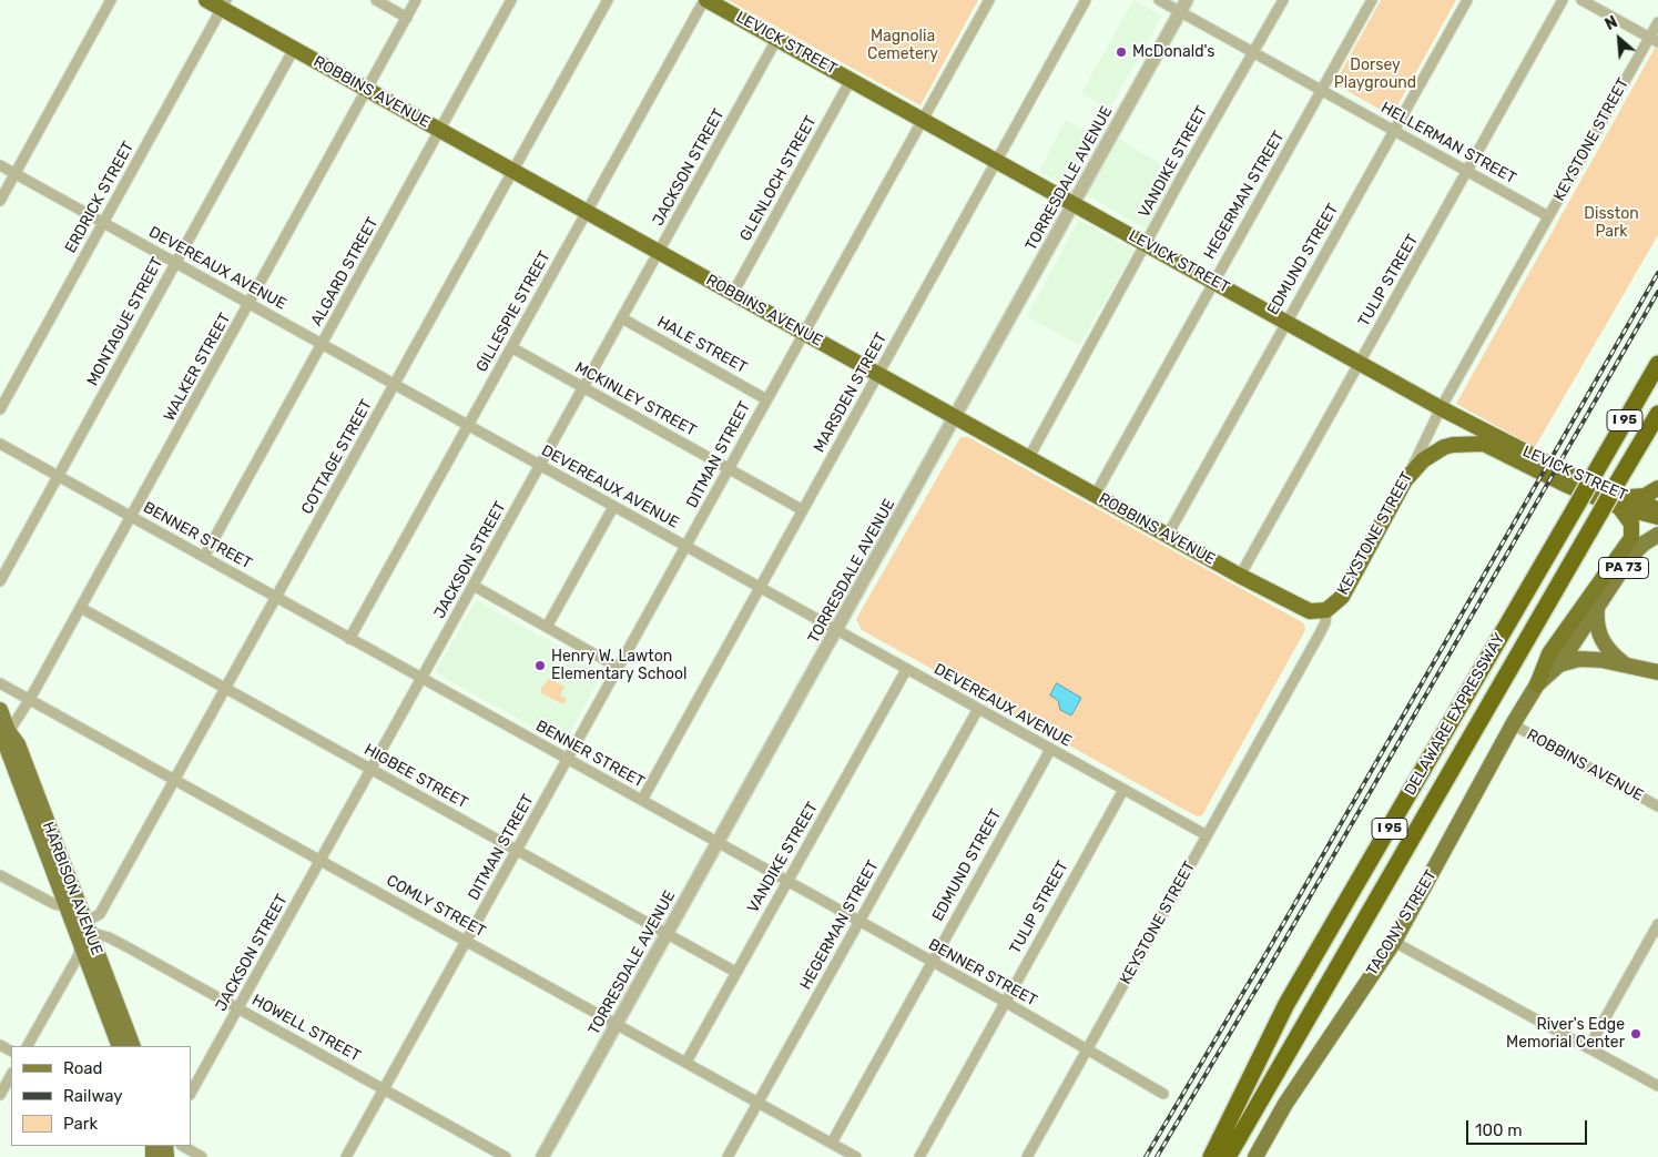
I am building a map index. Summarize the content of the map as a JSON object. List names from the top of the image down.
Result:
{
  "streets": {
    "highway": [
      "LEVICK STREET",
      "ROBBINS AVENUE",
      "KEYSTONE STREET",
      "I 95",
      "DELAWARE EXPRESSWAY"
    ],
    "main road": ["PA 73", "HARBISON AVENUE", "TACONY STREET"],
    "street": [
      "HELLERMAN STREET",
      "VANDIKE STREET",
      "JACKSON STREET",
      "GLENLOCH STREET",
      "TORRESDALE AVENUE",
      "HEGERMAN STREET",
      "ERDRICK STREET",
      "EDMUND STREET",
      "DEVEREAUX AVENUE",
      "ALGARD STREET",
      "TULIP STREET",
      "GILLESPIE STREET",
      "MONTAGUE STREET",
      "HALE STREET",
      "WALKER STREET",
      "MARSDEN STREET",
      "MCKINLEY STREET",
      "DITMAN STREET",
      "COTTAGE STREET",
      "BENNER STREET",
      "HIGBEE STREET",
      "COMLY STREET",
      "HOWELL STREET"
    ]
  },
  "crossings": [
    ["LEVICK STREET", "KEYSTONE STREET"],
    ["LEVICK STREET", "VANDIKE STREET"],
    ["LEVICK STREET", "JACKSON STREET"],
    ["LEVICK STREET", "GLENLOCH STREET"],
    ["LEVICK STREET", "TORRESDALE AVENUE"],
    ["LEVICK STREET", "HEGERMAN STREET"],
    ["LEVICK STREET", "EDMUND STREET"],
    ["LEVICK STREET", "TULIP STREET"],
    ["LEVICK STREET", "GILLESPIE STREET"],
    ["LEVICK STREET", "MARSDEN STREET"],
    ["LEVICK STREET", "DITMAN STREET"],
    ["LEVICK STREET", "DELAWARE EXPRESSWAY"],
    ["ROBBINS AVENUE", "KEYSTONE STREET"],
    ["ROBBINS AVENUE", "VANDIKE STREET"],
    ["ROBBINS AVENUE", "JACKSON STREET"],
    ["ROBBINS AVENUE", "GLENLOCH STREET"],
    ["ROBBINS AVENUE", "TORRESDALE AVENUE"],
    ["ROBBINS AVENUE", "HEGERMAN STREET"],
    ["ROBBINS AVENUE", "ERDRICK STREET"],
    ["ROBBINS AVENUE", "EDMUND STREET"],
    ["ROBBINS AVENUE", "ALGARD STREET"],
    ["ROBBINS AVENUE", "TULIP STREET"],
    ["ROBBINS AVENUE", "GILLESPIE STREET"],
    ["ROBBINS AVENUE", "MONTAGUE STREET"],
    ["ROBBINS AVENUE", "WALKER STREET"],
    ["ROBBINS AVENUE", "MARSDEN STREET"],
    ["ROBBINS AVENUE", "DITMAN STREET"],
    ["ROBBINS AVENUE", "COTTAGE STREET"],
    ["ROBBINS AVENUE", "TACONY STREET"],
    ["KEYSTONE STREET", "HELLERMAN STREET"],
    ["KEYSTONE STREET", "DEVEREAUX AVENUE"],
    ["KEYSTONE STREET", "BENNER STREET"],
    ["HELLERMAN STREET", "VANDIKE STREET"],
    ["HELLERMAN STREET", "TORRESDALE AVENUE"],
    ["HELLERMAN STREET", "HEGERMAN STREET"],
    ["HELLERMAN STREET", "EDMUND STREET"],
    ["HELLERMAN STREET", "TULIP STREET"],
    ["VANDIKE STREET", "DEVEREAUX AVENUE"],
    ["VANDIKE STREET", "BENNER STREET"],
    ["VANDIKE STREET", "HIGBEE STREET"],
    ["VANDIKE STREET", "COMLY STREET"],
    ["JACKSON STREET", "DEVEREAUX AVENUE"],
    ["JACKSON STREET", "HALE STREET"],
    ["JACKSON STREET", "MCKINLEY STREET"],
    ["JACKSON STREET", "BENNER STREET"],
    ["JACKSON STREET", "HIGBEE STREET"],
    ["JACKSON STREET", "COMLY STREET"],
    ["JACKSON STREET", "HOWELL STREET"],
    ["TORRESDALE AVENUE", "DEVEREAUX AVENUE"],
    ["TORRESDALE AVENUE", "BENNER STREET"],
    ["TORRESDALE AVENUE", "HIGBEE STREET"],
    ["TORRESDALE AVENUE", "COMLY STREET"],
    ["HEGERMAN STREET", "DEVEREAUX AVENUE"],
    ["HEGERMAN STREET", "BENNER STREET"],
    ["HEGERMAN STREET", "COMLY STREET"],
    ["ERDRICK STREET", "DEVEREAUX AVENUE"],
    ["EDMUND STREET", "DEVEREAUX AVENUE"],
    ["EDMUND STREET", "BENNER STREET"],
    ["EDMUND STREET", "COMLY STREET"],
    ["DEVEREAUX AVENUE", "ALGARD STREET"],
    ["DEVEREAUX AVENUE", "TULIP STREET"],
    ["DEVEREAUX AVENUE", "GILLESPIE STREET"],
    ["DEVEREAUX AVENUE", "MONTAGUE STREET"],
    ["DEVEREAUX AVENUE", "WALKER STREET"],
    ["DEVEREAUX AVENUE", "MARSDEN STREET"],
    ["DEVEREAUX AVENUE", "DITMAN STREET"],
    ["DEVEREAUX AVENUE", "COTTAGE STREET"],
    ["ALGARD STREET", "BENNER STREET"],
    ["TULIP STREET", "BENNER STREET"],
    ["GILLESPIE STREET", "MCKINLEY STREET"],
    ["GILLESPIE STREET", "BENNER STREET"],
    ["MONTAGUE STREET", "BENNER STREET"],
    ["HALE STREET", "DITMAN STREET"],
    ["WALKER STREET", "BENNER STREET"],
    ["WALKER STREET", "HIGBEE STREET"],
    ["WALKER STREET", "HARBISON AVENUE"],
    ["WALKER STREET", "COMLY STREET"],
    ["MARSDEN STREET", "MCKINLEY STREET"],
    ["MARSDEN STREET", "BENNER STREET"],
    ["MCKINLEY STREET", "DITMAN STREET"],
    ["DITMAN STREET", "BENNER STREET"],
    ["DITMAN STREET", "HIGBEE STREET"],
    ["DITMAN STREET", "COMLY STREET"],
    ["DITMAN STREET", "HOWELL STREET"],
    ["COTTAGE STREET", "BENNER STREET"],
    ["COTTAGE STREET", "HIGBEE STREET"],
    ["COTTAGE STREET", "HARBISON AVENUE"],
    ["COTTAGE STREET", "COMLY STREET"],
    ["COTTAGE STREET", "HOWELL STREET"],
    ["HARBISON AVENUE", "HOWELL STREET"]
  ],
  "parks": ["Magnolia Cemetery", "Dorsey Playground", "Disston Park"],
  "places": ["McDonald's", "Henry W. Lawton Elementary School", "River's Edge Memorial Center"],
  "legend": ["Road", "Railway", "Park"],
  "scale_bar": "100 m",
  "north": "top left"
}
